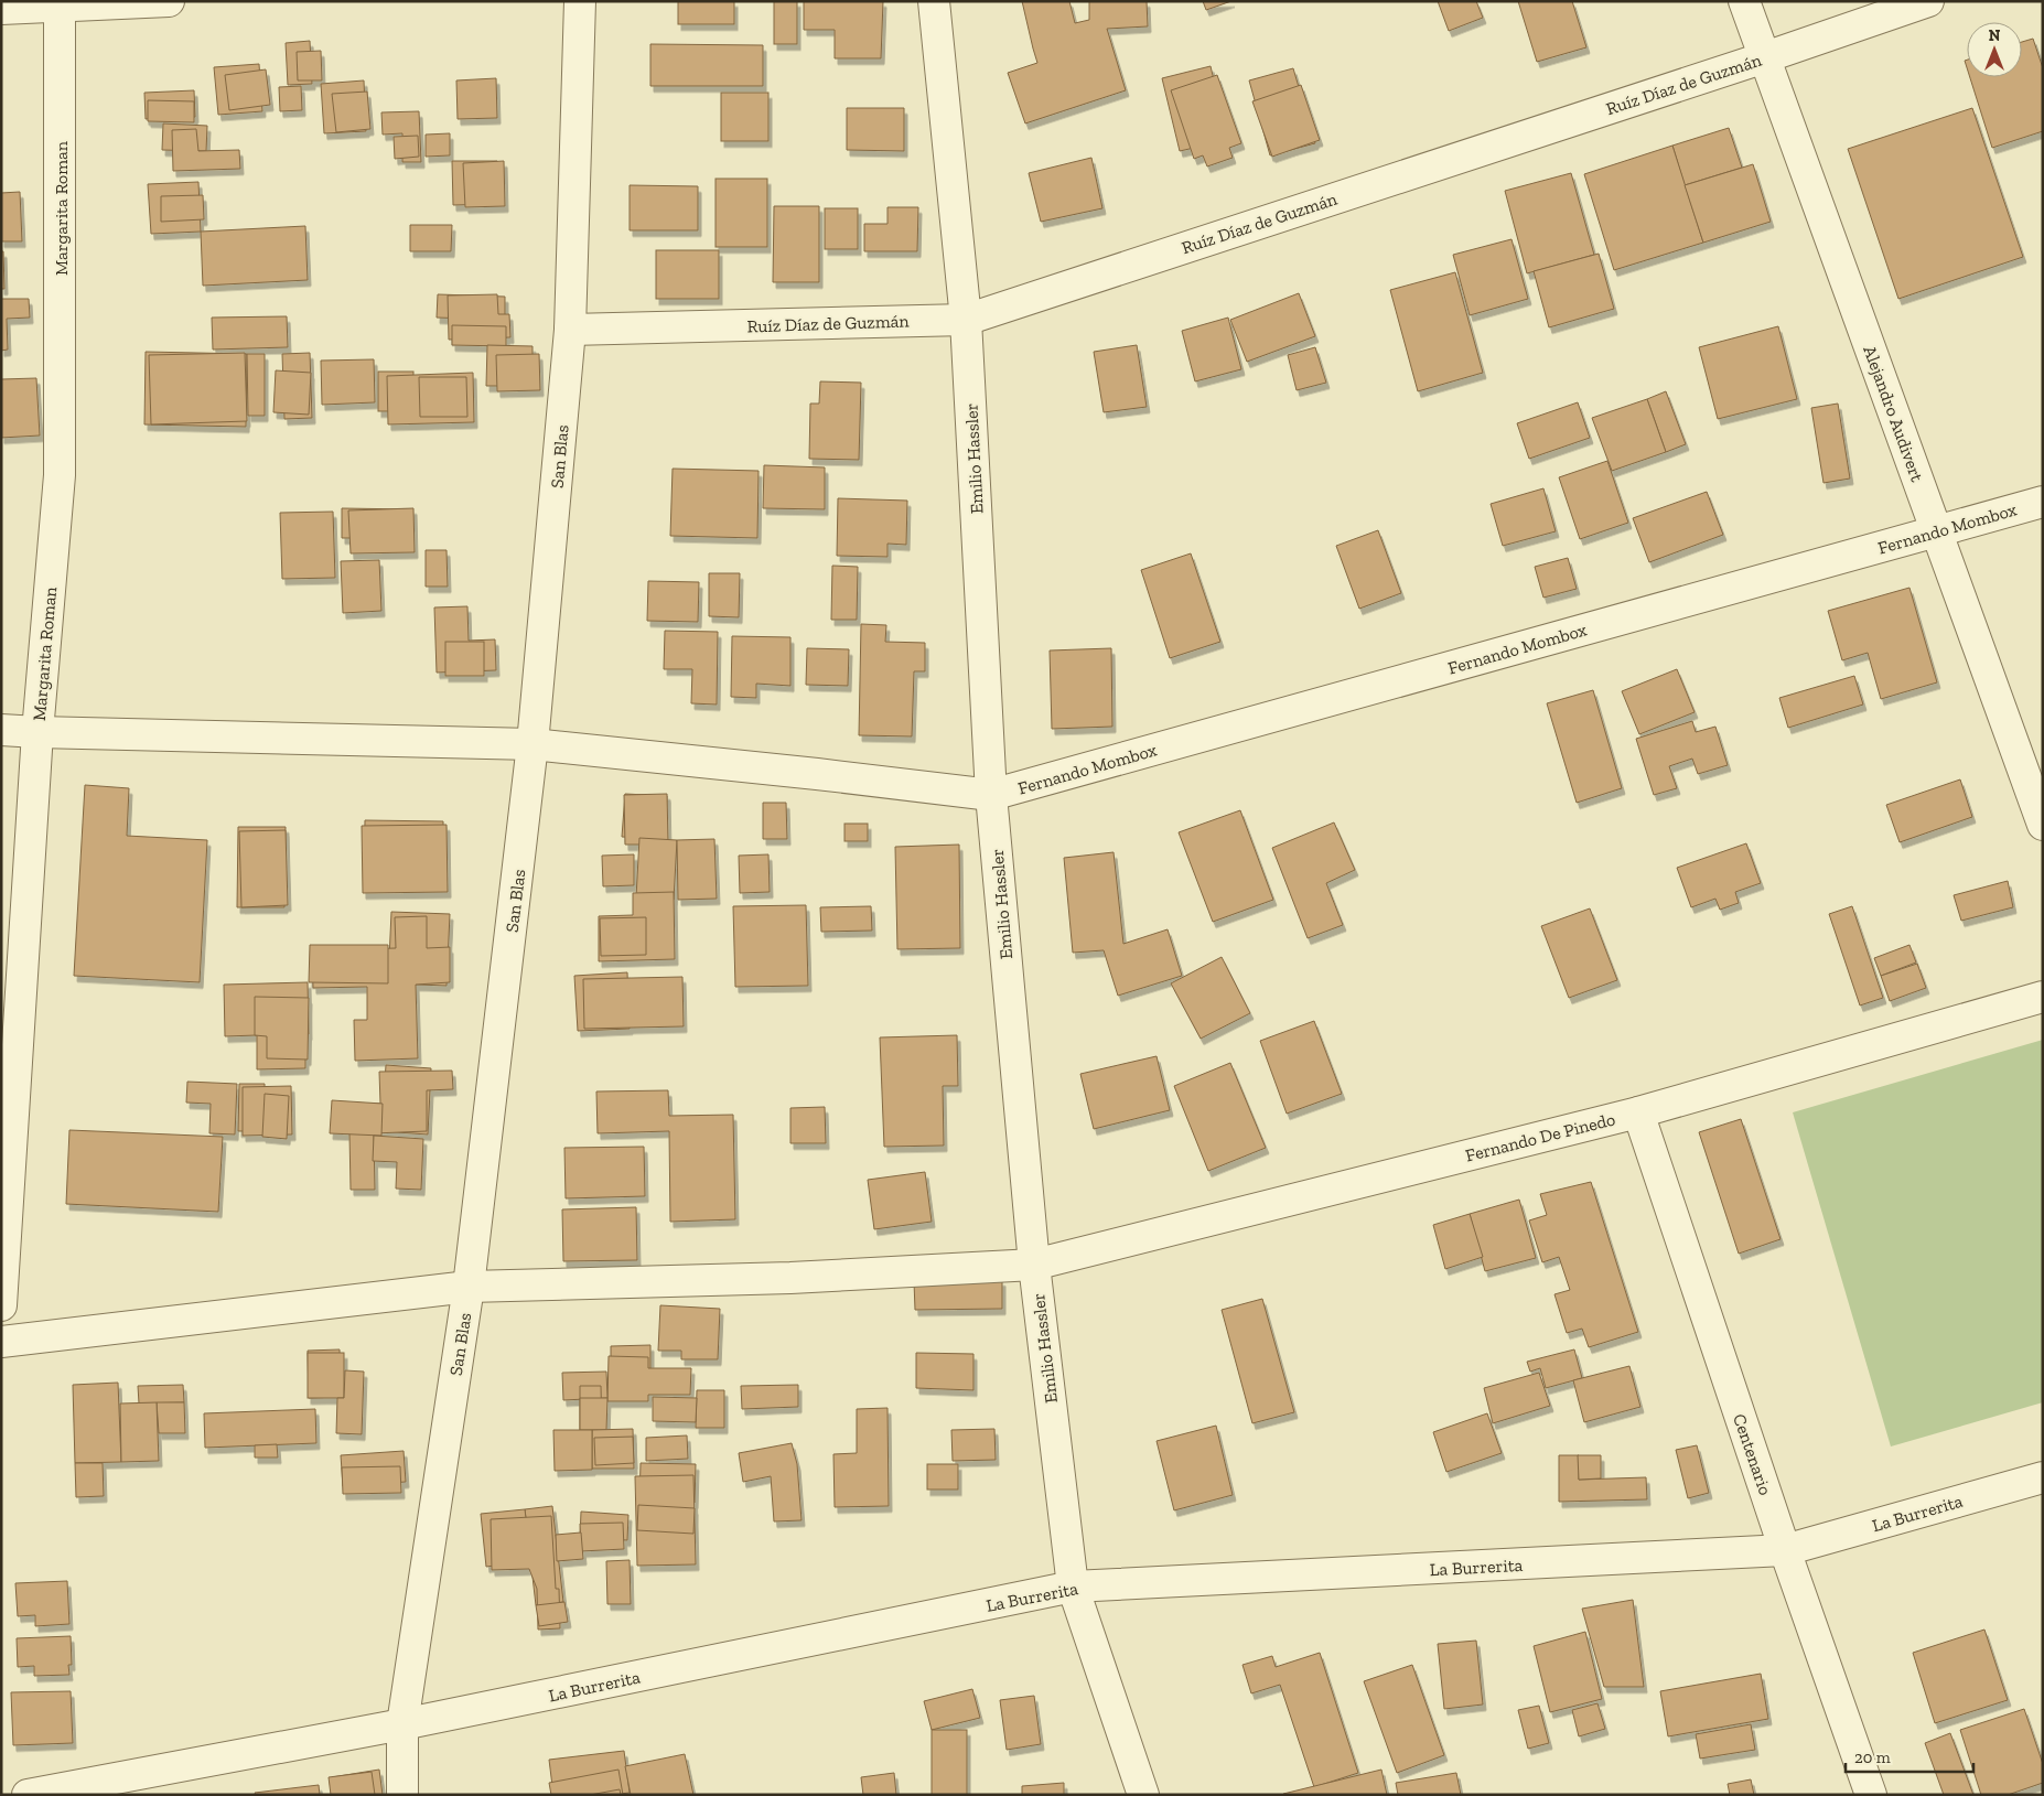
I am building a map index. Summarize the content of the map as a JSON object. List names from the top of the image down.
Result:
{
  "streets": {
    "street": [
      "Ruíz Díaz de Guzmán",
      "Margarita Roman",
      "Alejandro Audivert",
      "San Blas",
      "Emilio Hassler",
      "Fernando Mombox",
      "Fernando De Pinedo",
      "Centenario",
      "La Burrerita"
    ]
  },
  "crossings": [
    ["Ruíz Díaz de Guzmán", "Alejandro Audivert"],
    ["Ruíz Díaz de Guzmán", "San Blas"],
    ["Ruíz Díaz de Guzmán", "Emilio Hassler"],
    ["Alejandro Audivert", "Fernando Mombox"],
    ["San Blas", "Fernando De Pinedo"],
    ["San Blas", "La Burrerita"],
    ["Emilio Hassler", "Fernando Mombox"],
    ["Emilio Hassler", "Fernando De Pinedo"],
    ["Emilio Hassler", "La Burrerita"],
    ["Fernando De Pinedo", "Centenario"],
    ["Centenario", "La Burrerita"]
  ],
  "scale_bar": "20 m",
  "north": "top"
}
